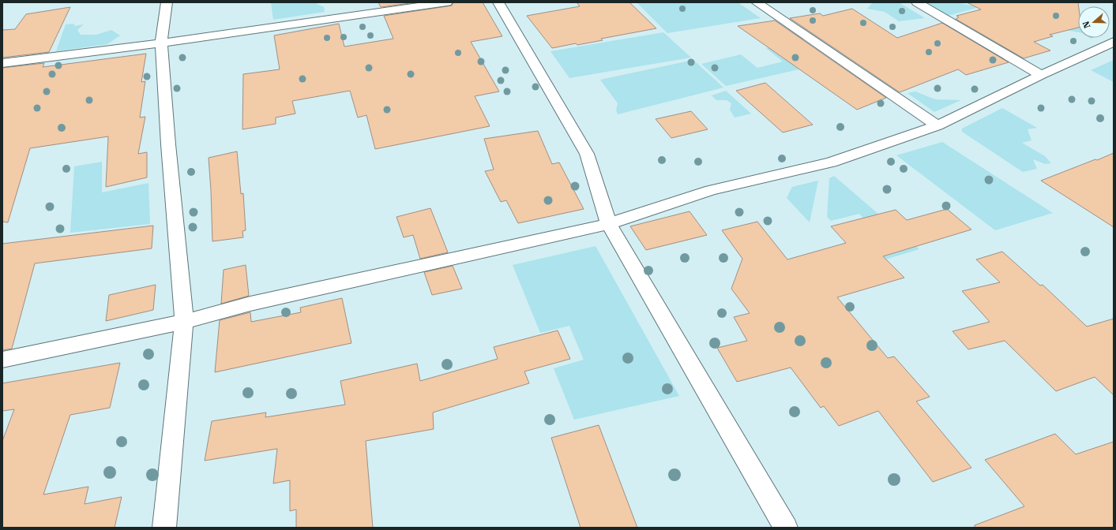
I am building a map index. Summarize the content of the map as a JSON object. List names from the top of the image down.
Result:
{
  "north": "left"
}
